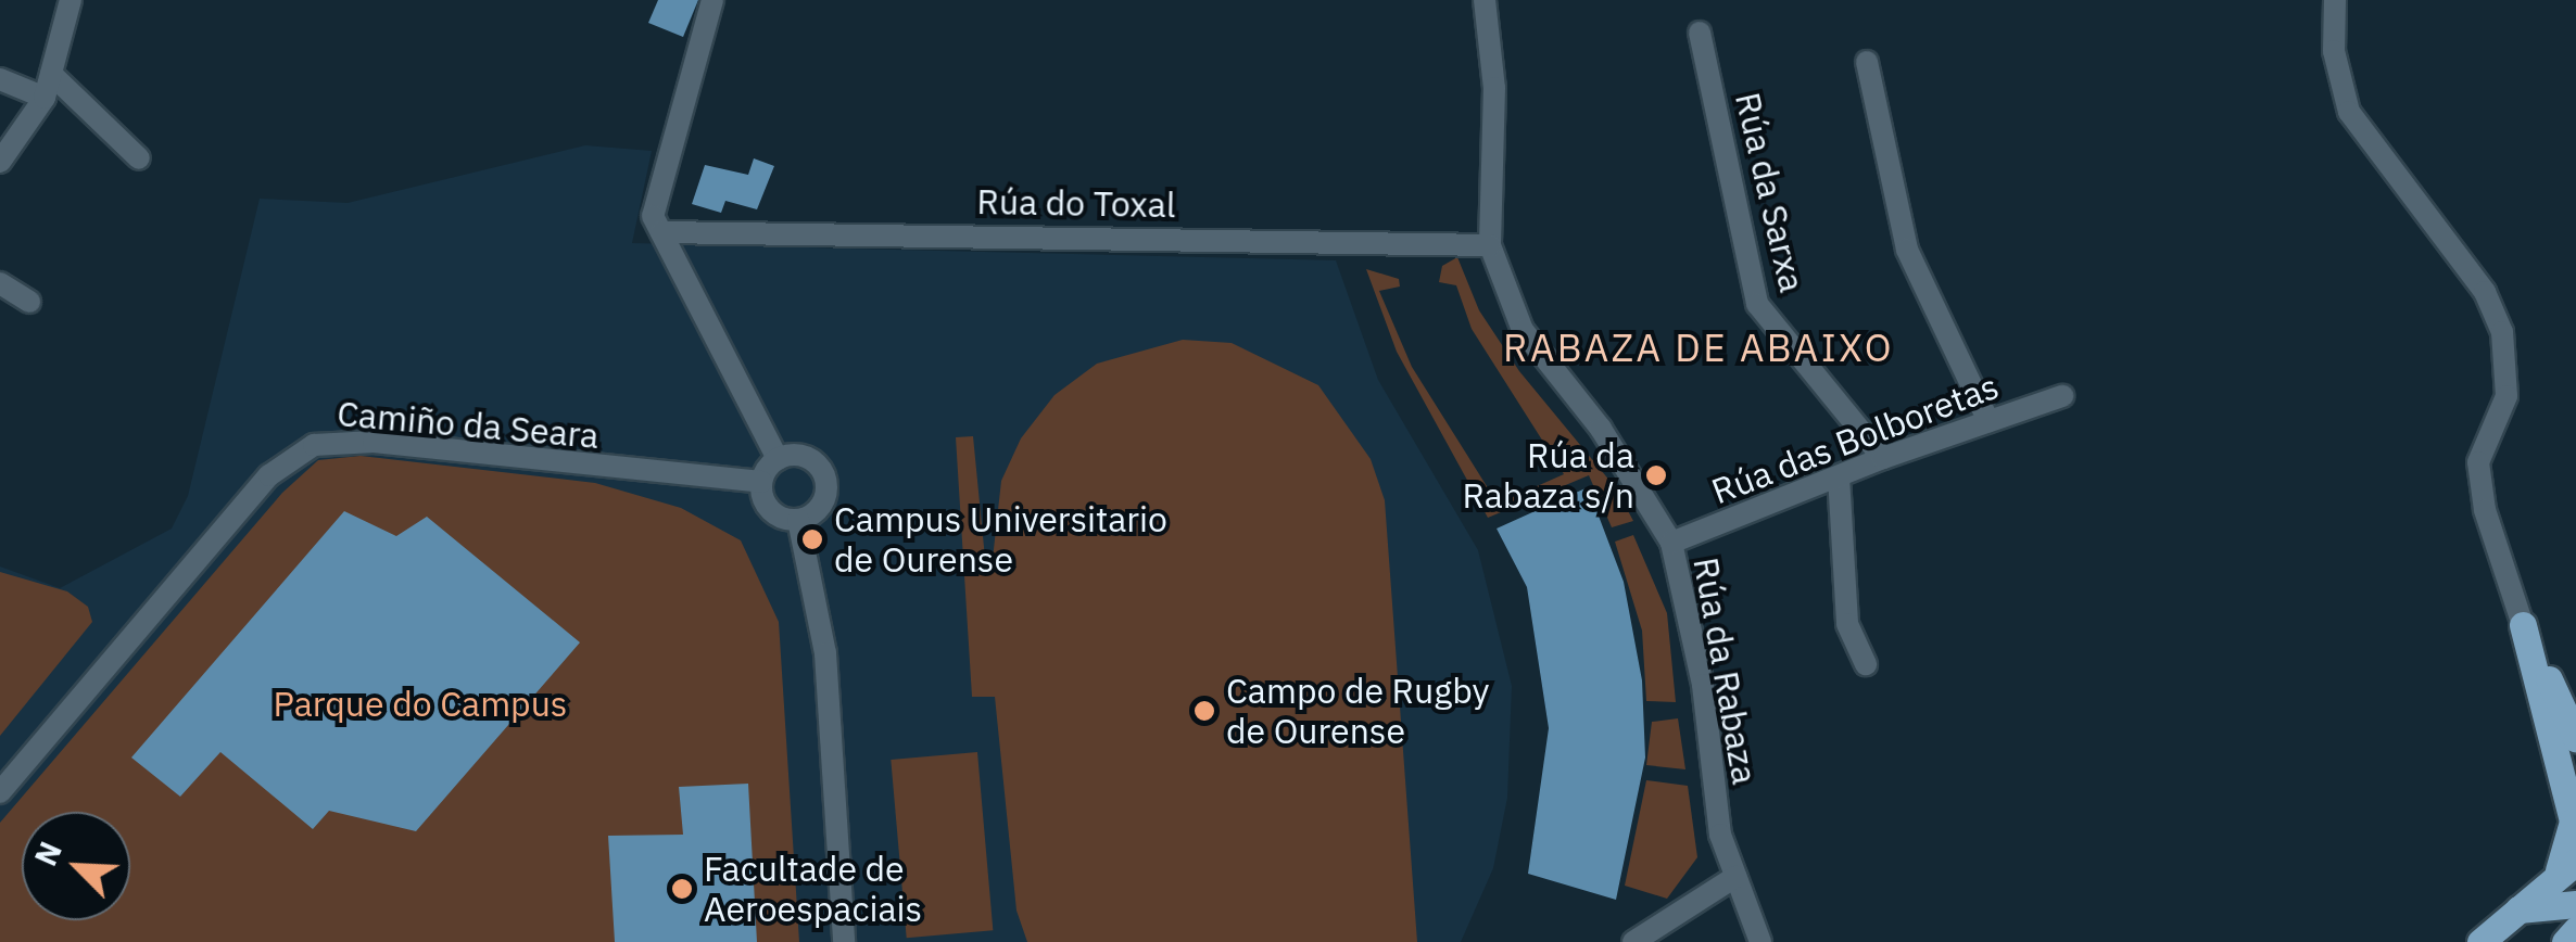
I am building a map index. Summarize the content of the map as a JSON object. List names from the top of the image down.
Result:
{
  "streets": {
    "street": [
      "Rúa da Sarxa",
      "Rúa do Toxal",
      "Camiño da Seara",
      "Rúa das Bolboretas",
      "Rúa da Rabaza"
    ]
  },
  "crossings": [
    ["Rúa da Sarxa", "Rúa das Bolboretas"],
    ["Rúa do Toxal", "Rúa da Rabaza"],
    ["Rúa das Bolboretas", "Rúa da Rabaza"]
  ],
  "districts": ["RABAZA DE ABAIXO"],
  "parks": ["Parque do Campus"],
  "places": [
    "Rúa da Rabaza s/n",
    "Campus Universitario de Ourense",
    "Campo de Rugby de Ourense",
    "Facultade de Aeroespaciais"
  ],
  "north": "top left"
}
